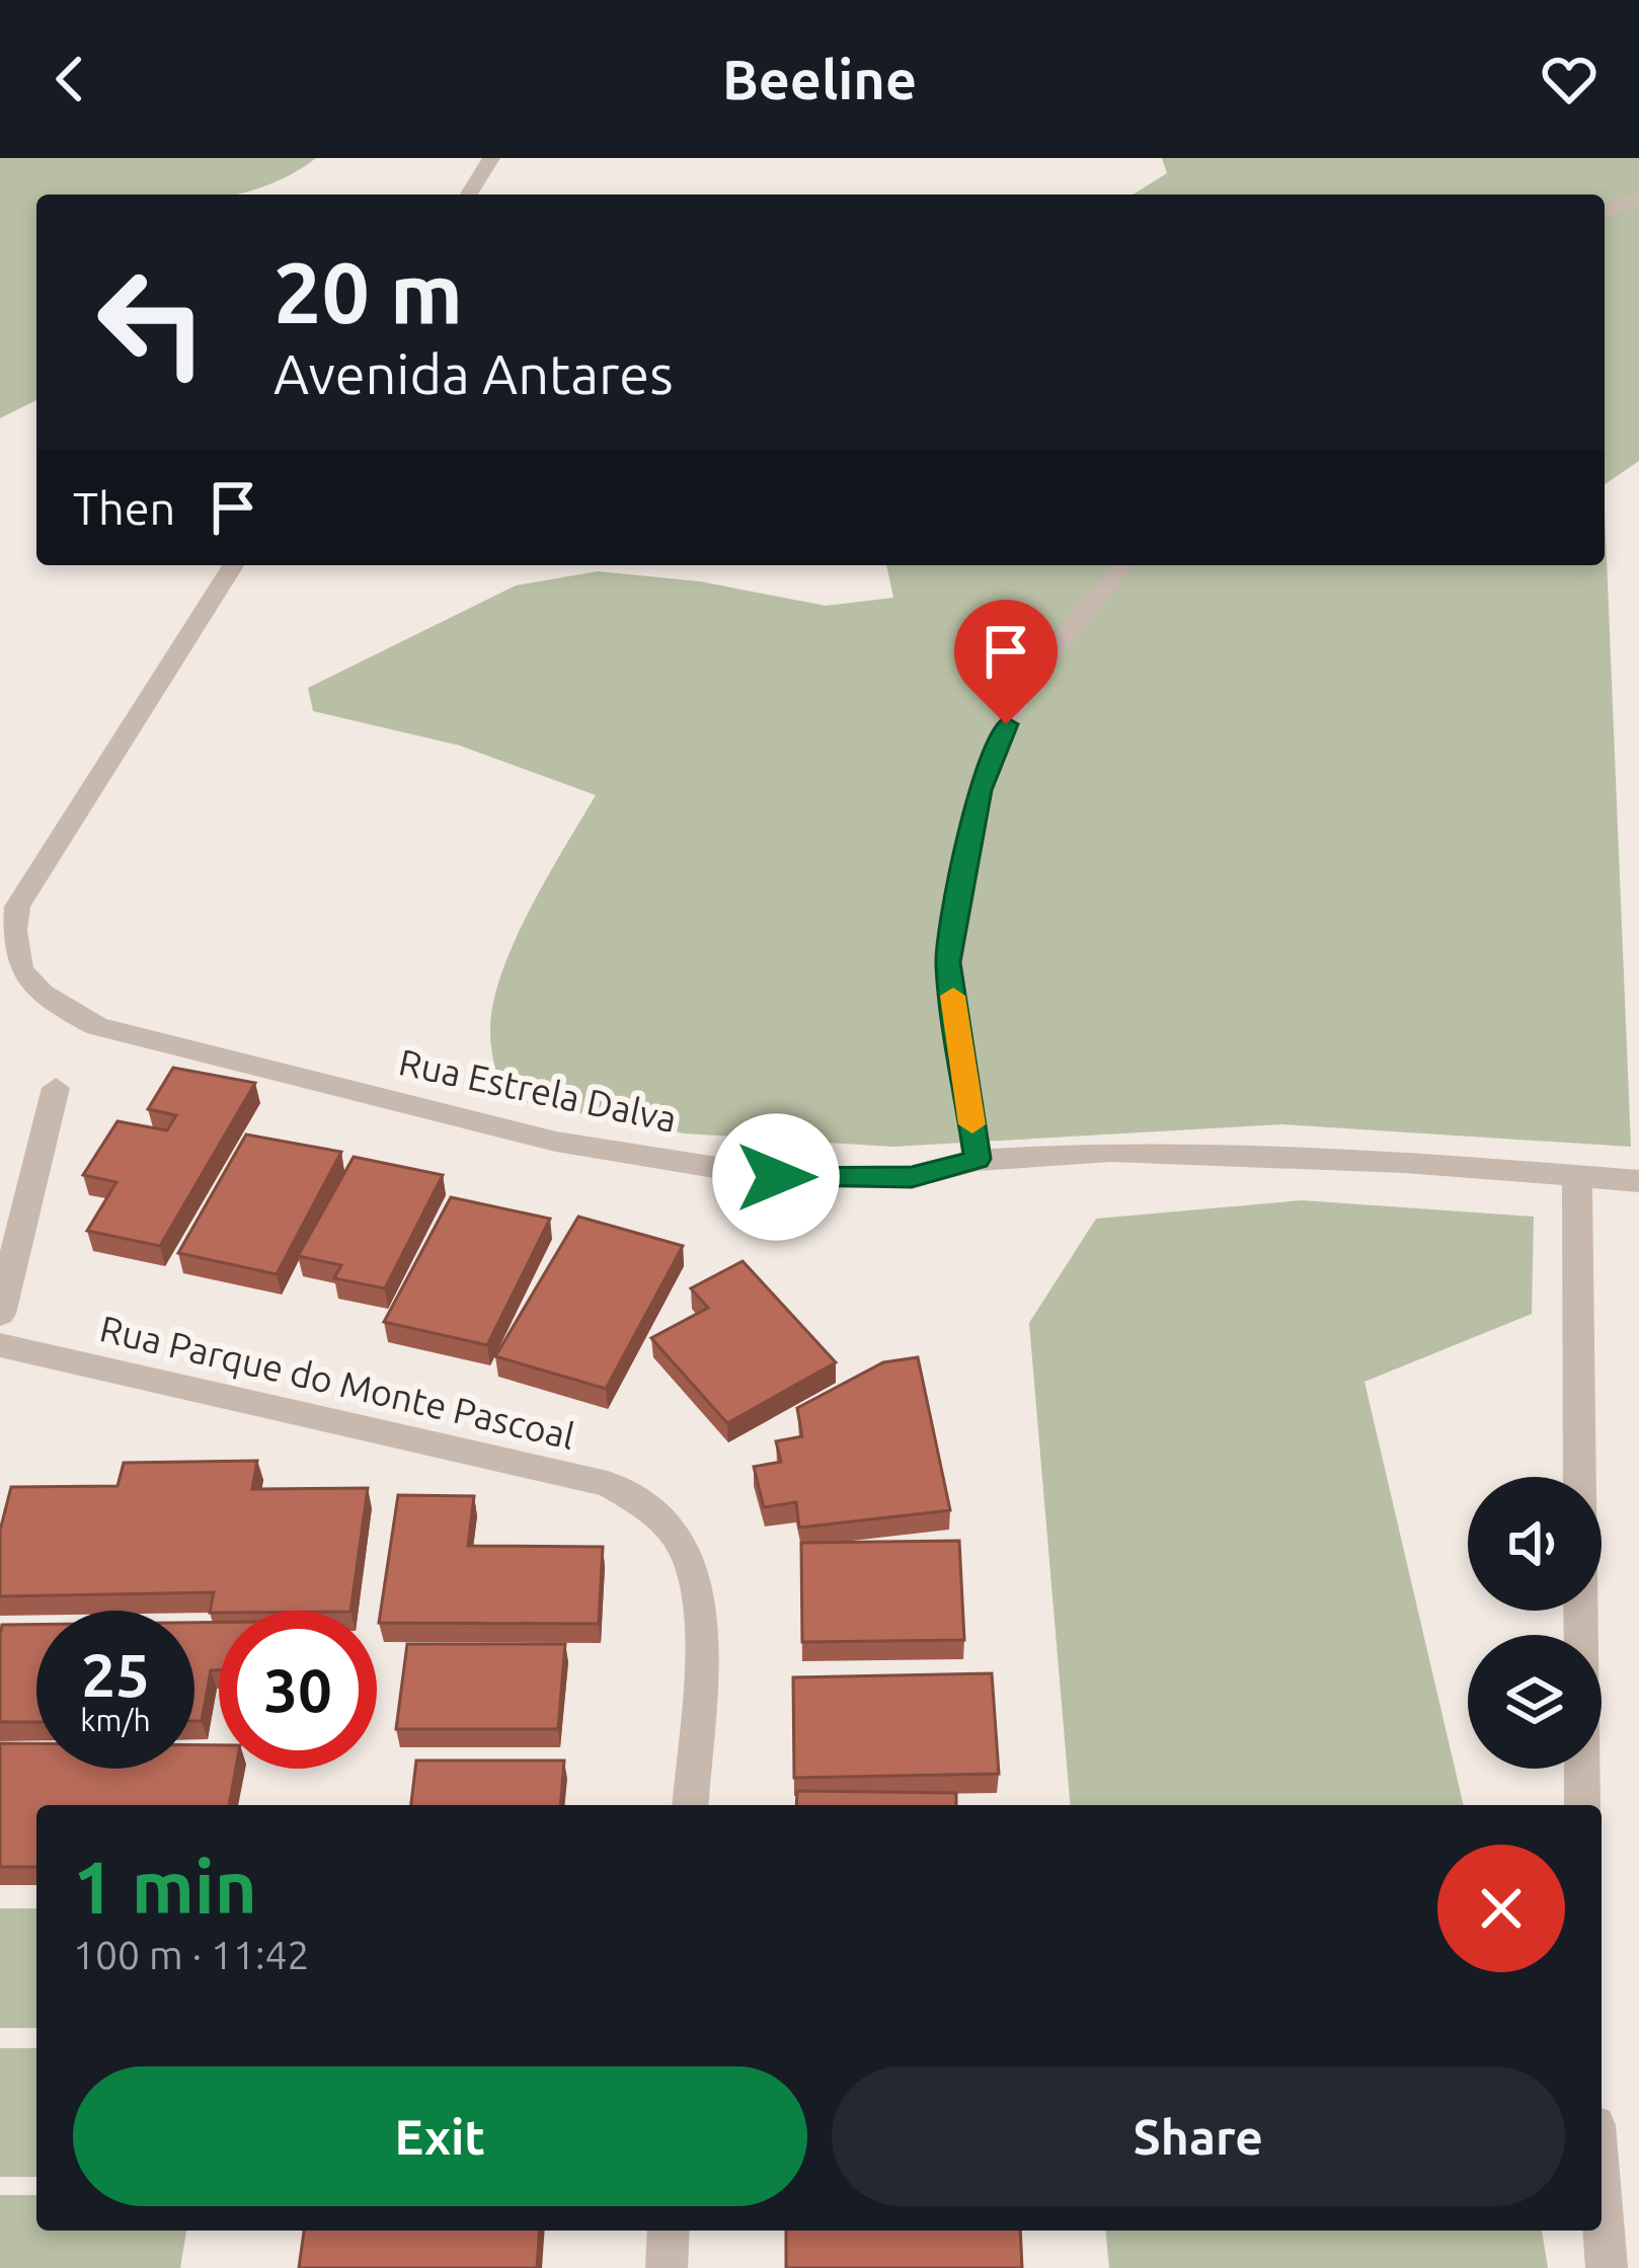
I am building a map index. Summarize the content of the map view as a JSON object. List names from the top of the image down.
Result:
{
  "streets": {
    "street": ["Rua Estrela Dalva", "Rua Parque do Monte Pascoal"]
  },
  "page": {
    "header": "Beeline",
    "turn": ["20 m", "Avenida Antares"],
    "then": "Then",
    "speed": "25 km/h",
    "limit": "30",
    "heading": ["1 min", "100 m · 11:42"],
    "buttons": ["Exit", "Share"]
  }
}
